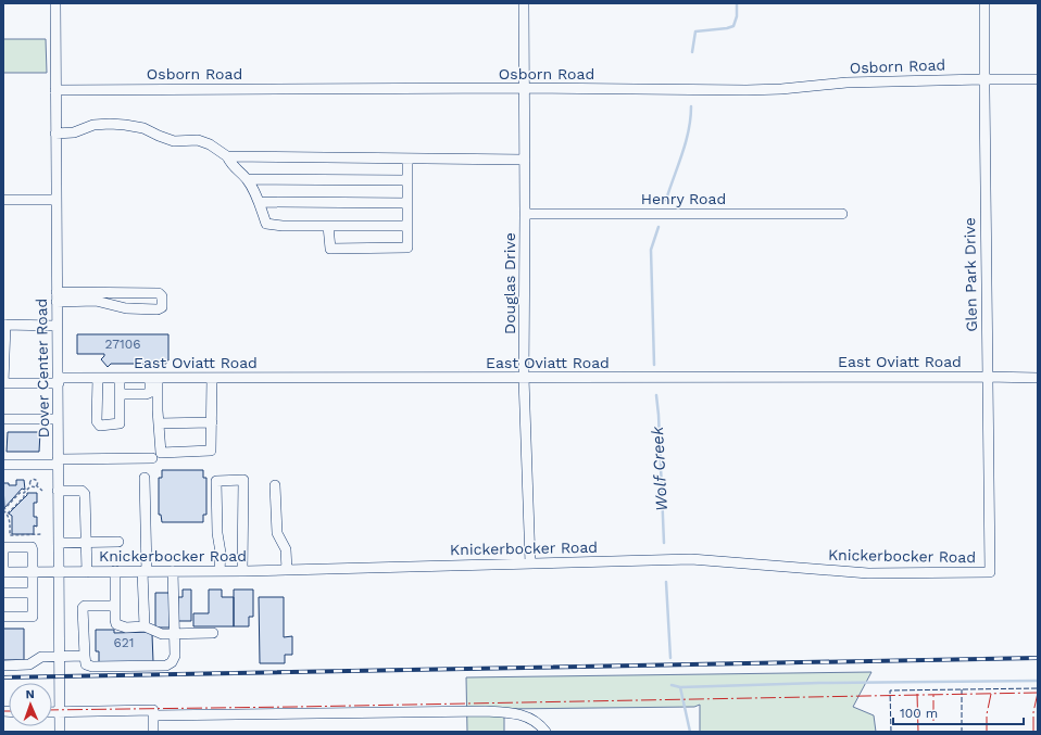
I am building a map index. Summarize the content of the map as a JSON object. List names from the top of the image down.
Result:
{
  "streets": {
    "street": [
      "Osborn Road",
      "Henry Road",
      "Glen Park Drive",
      "Douglas Drive",
      "East Oviatt Road",
      "Dover Center Road",
      "Knickerbocker Road"
    ]
  },
  "crossings": [
    ["Osborn Road", "Glen Park Drive"],
    ["Osborn Road", "Douglas Drive"],
    ["Osborn Road", "Dover Center Road"],
    ["Henry Road", "Douglas Drive"],
    ["Glen Park Drive", "East Oviatt Road"],
    ["Glen Park Drive", "Knickerbocker Road"],
    ["Douglas Drive", "East Oviatt Road"],
    ["Douglas Drive", "Knickerbocker Road"],
    ["East Oviatt Road", "Dover Center Road"],
    ["Dover Center Road", "Knickerbocker Road"]
  ],
  "water": ["Wolf Creek"],
  "house_numbers": ["27106", "621"],
  "scale_bar": "100 m",
  "north": "top"
}
